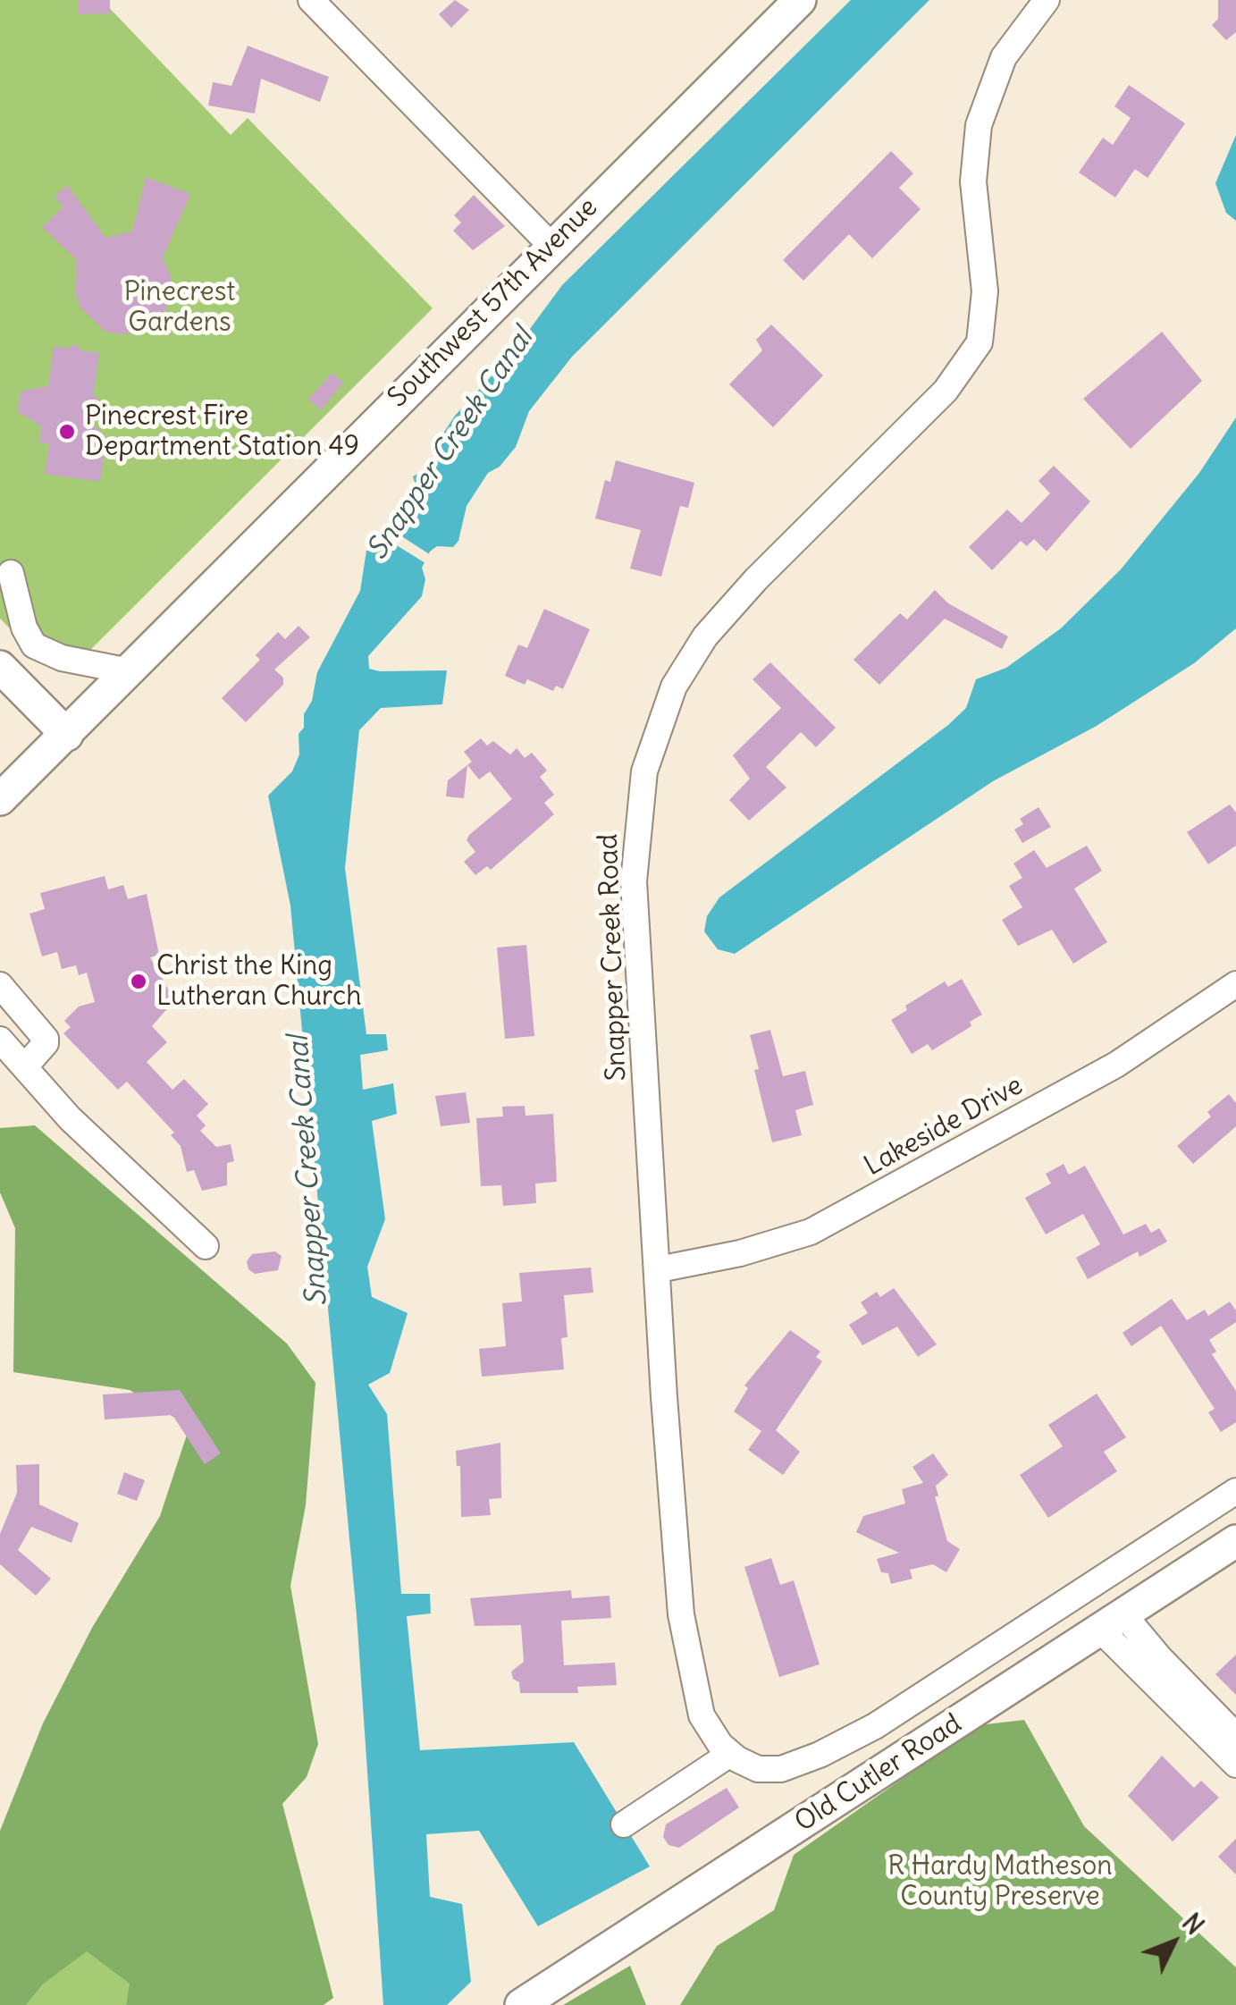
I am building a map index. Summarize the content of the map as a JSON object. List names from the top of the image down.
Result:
{
  "streets": {
    "main road": ["Southwest 57th Avenue", "Old Cutler Road"],
    "street": ["Snapper Creek Road", "Lakeside Drive"]
  },
  "crossings": [
    ["Snapper Creek Road", "Lakeside Drive"],
    ["Snapper Creek Road", "Old Cutler Road"]
  ],
  "water": ["Snapper Creek Canal"],
  "parks": ["Pinecrest Gardens", "R Hardy Matheson County Preserve"],
  "places": ["Pinecrest Fire Department Station 49", "Christ the King Lutheran Church"],
  "north": "top right"
}
